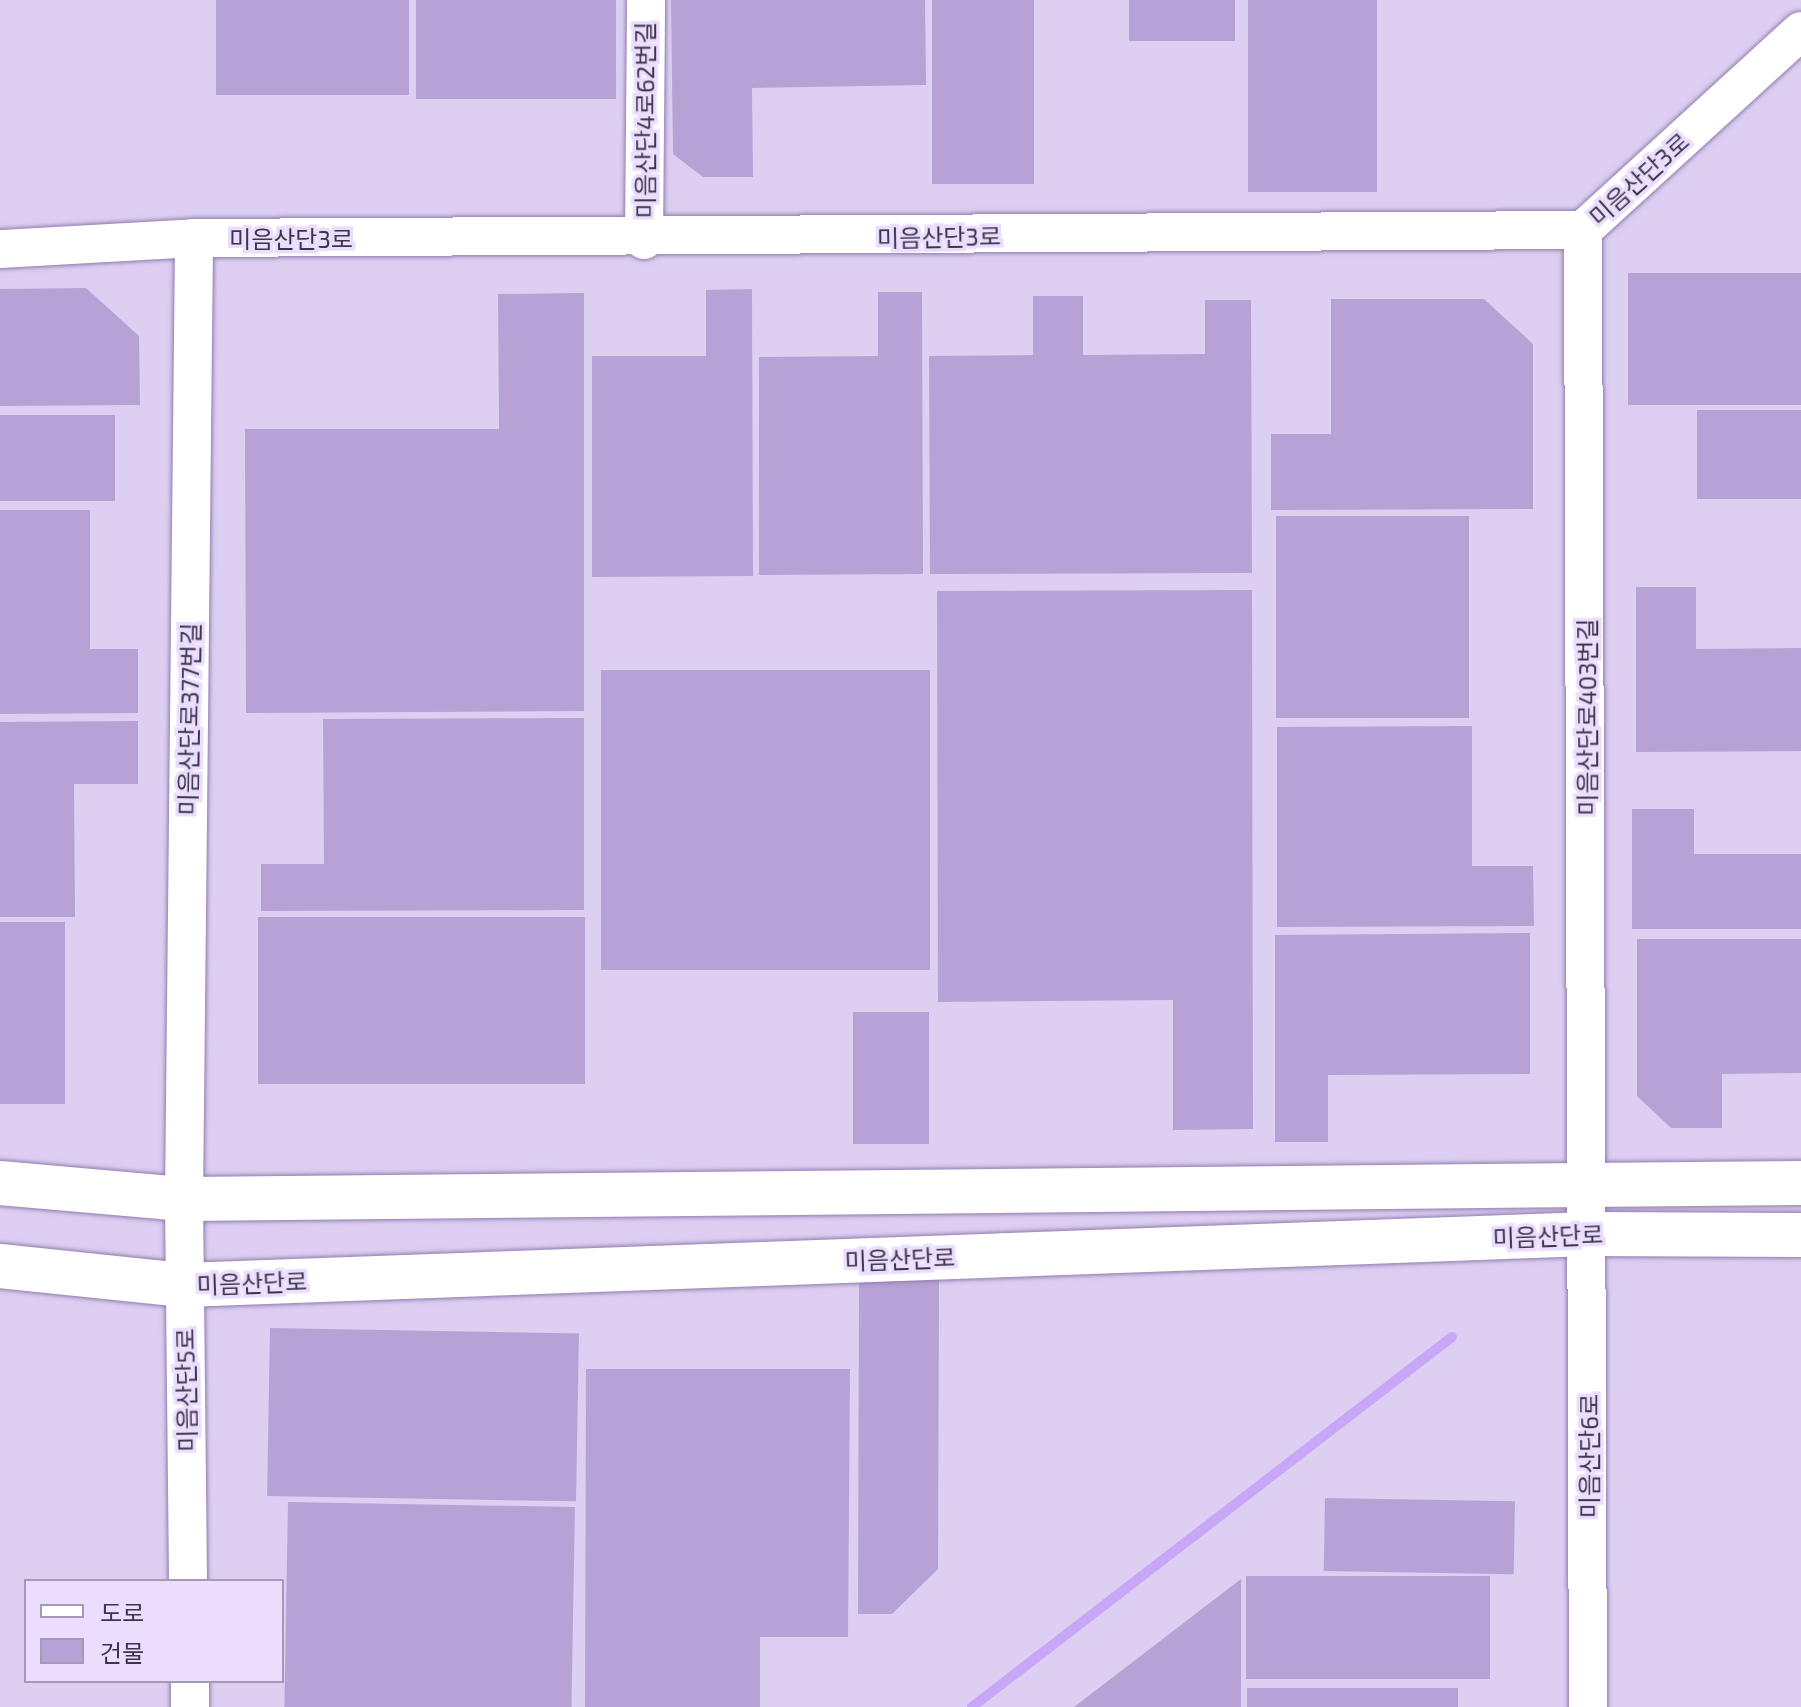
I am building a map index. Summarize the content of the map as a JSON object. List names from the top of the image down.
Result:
{
  "streets": {
    "street": [
      "미음산단4로62번길",
      "미음산단3로",
      "미음산단로403번길",
      "미음산단로377번길",
      "미음산단로",
      "미음산단5로",
      "미음산단6로"
    ]
  },
  "crossings": [
    ["미음산단4로62번길", "미음산단3로"],
    ["미음산단3로", "미음산단로403번길"],
    ["미음산단3로", "미음산단로377번길"],
    ["미음산단로403번길", "미음산단로"],
    ["미음산단로403번길", "미음산단6로"],
    ["미음산단로377번길", "미음산단로"],
    ["미음산단로377번길", "미음산단5로"],
    ["미음산단로", "미음산단5로"],
    ["미음산단로", "미음산단6로"]
  ],
  "legend": ["도로", "건물"]
}
